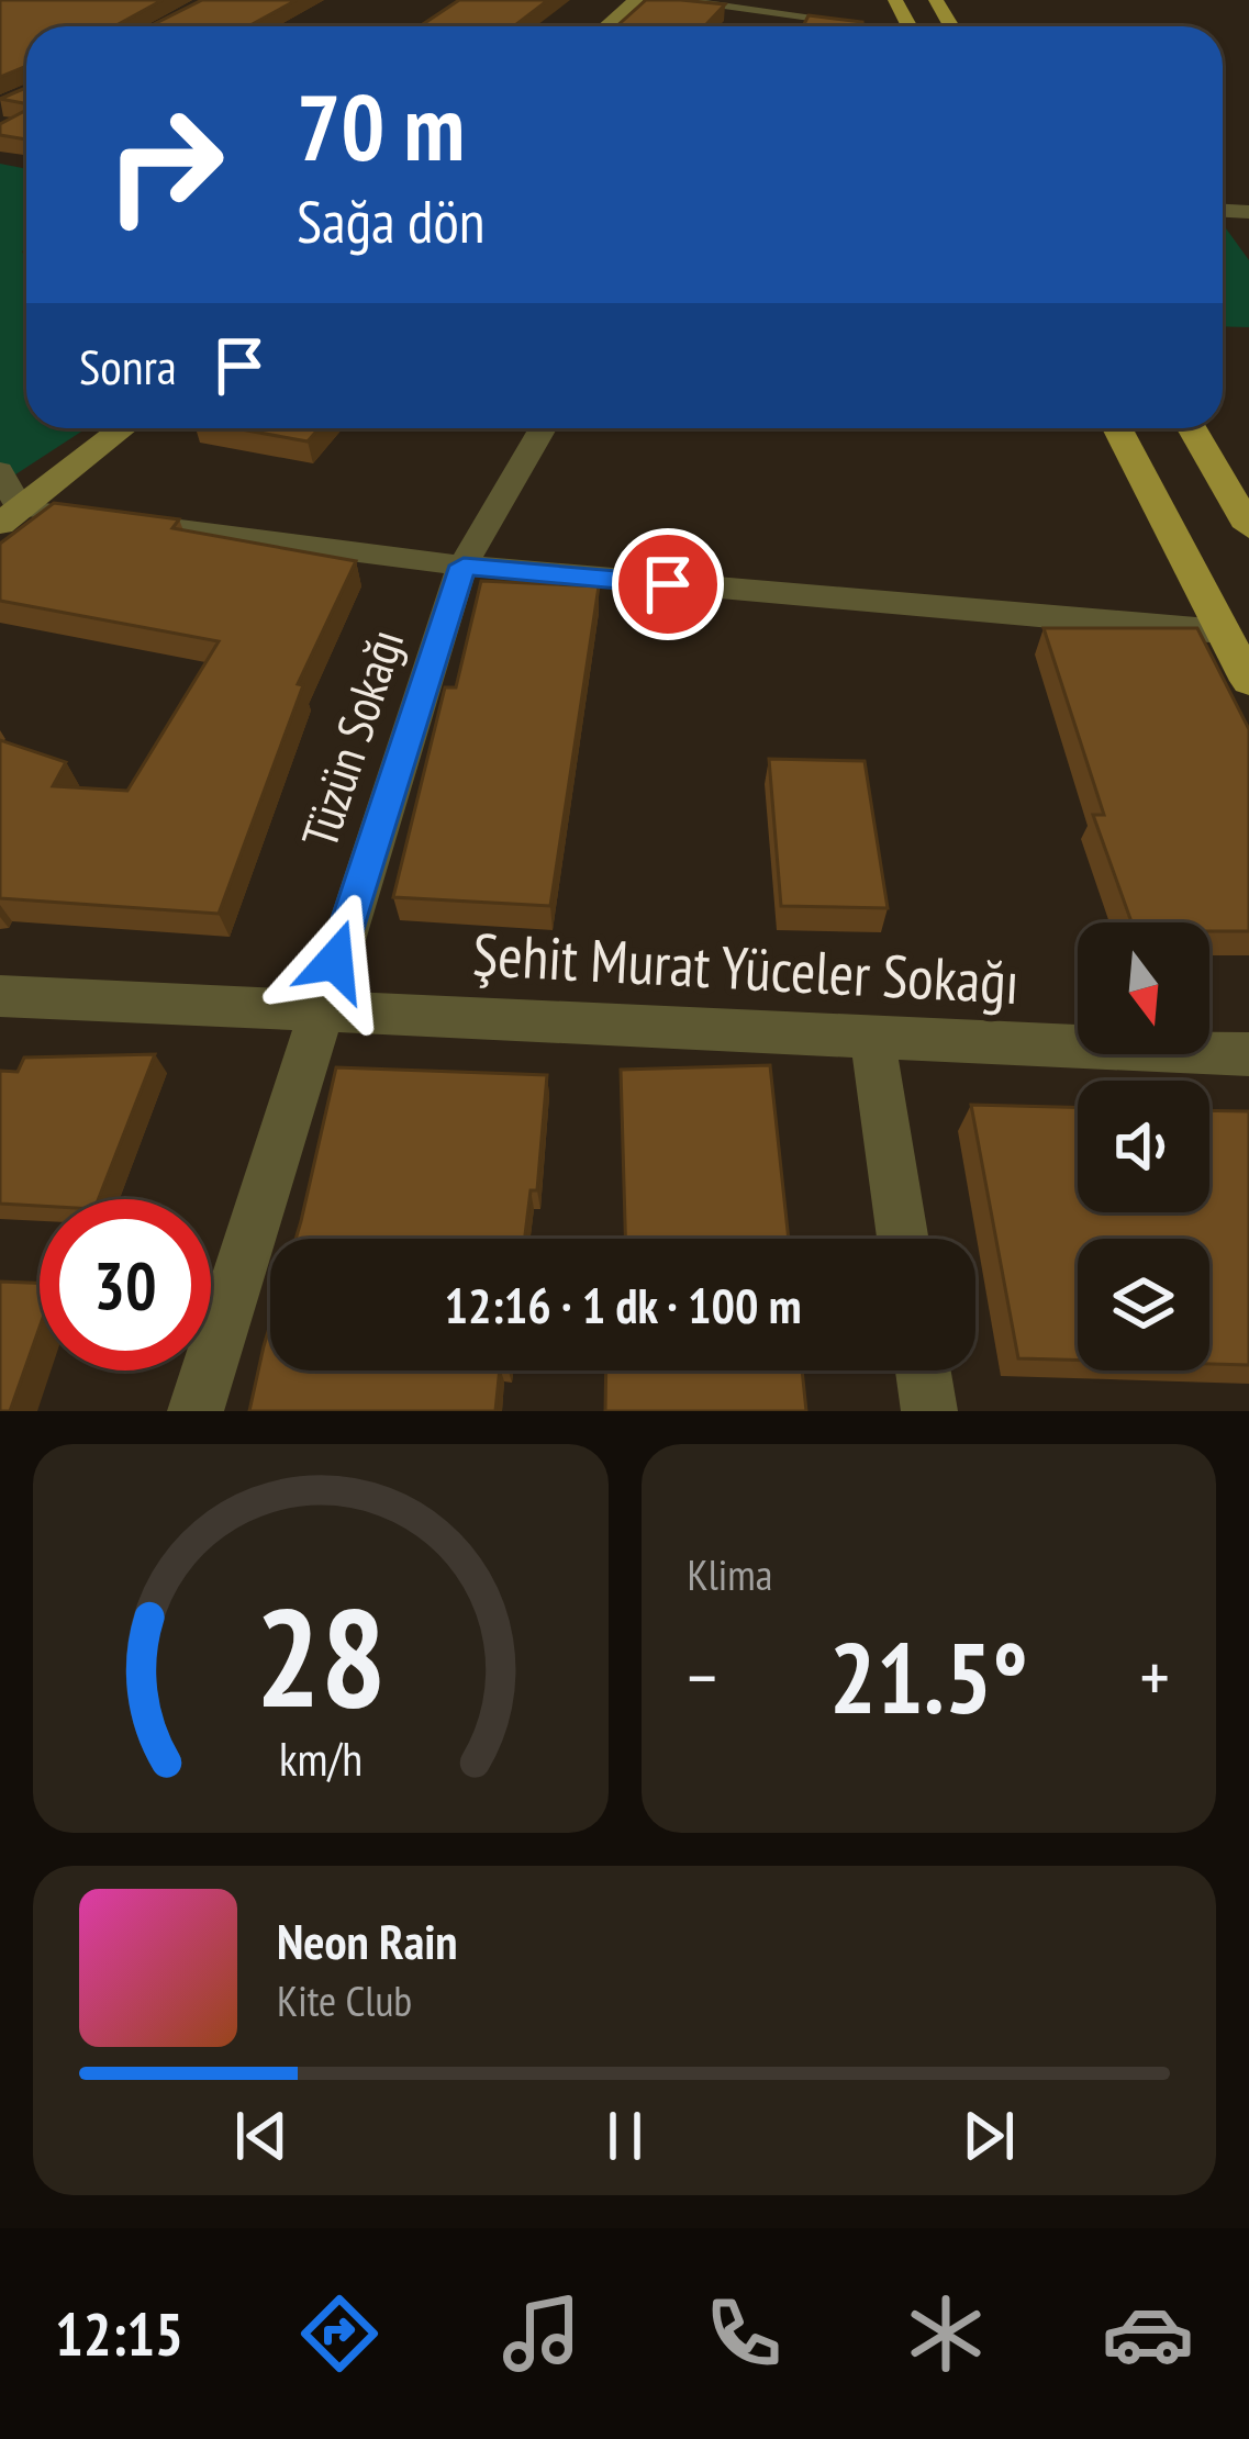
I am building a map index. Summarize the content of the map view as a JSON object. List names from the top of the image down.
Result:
{
  "streets": {
    "street": ["Tüzün Sokağı", "Şehit Murat Yüceler Sokağı"]
  },
  "crossings": [
    ["Tüzün Sokağı", "Şehit Murat Yüceler Sokağı"]
  ],
  "north": "bottom",
  "page": {
    "turn": ["70 m", "Sağa dön"],
    "then": "Sonra",
    "limit": "30",
    "trip": "12:16 · 1 dk · 100 m",
    "tile": "Klima",
    "heat": ["−", "21.5°", "+"],
    "song": ["Neon Rain", "Kite Club"],
    "tabs": "12:15",
    "gauge": ["28", "km/h"]
  }
}
